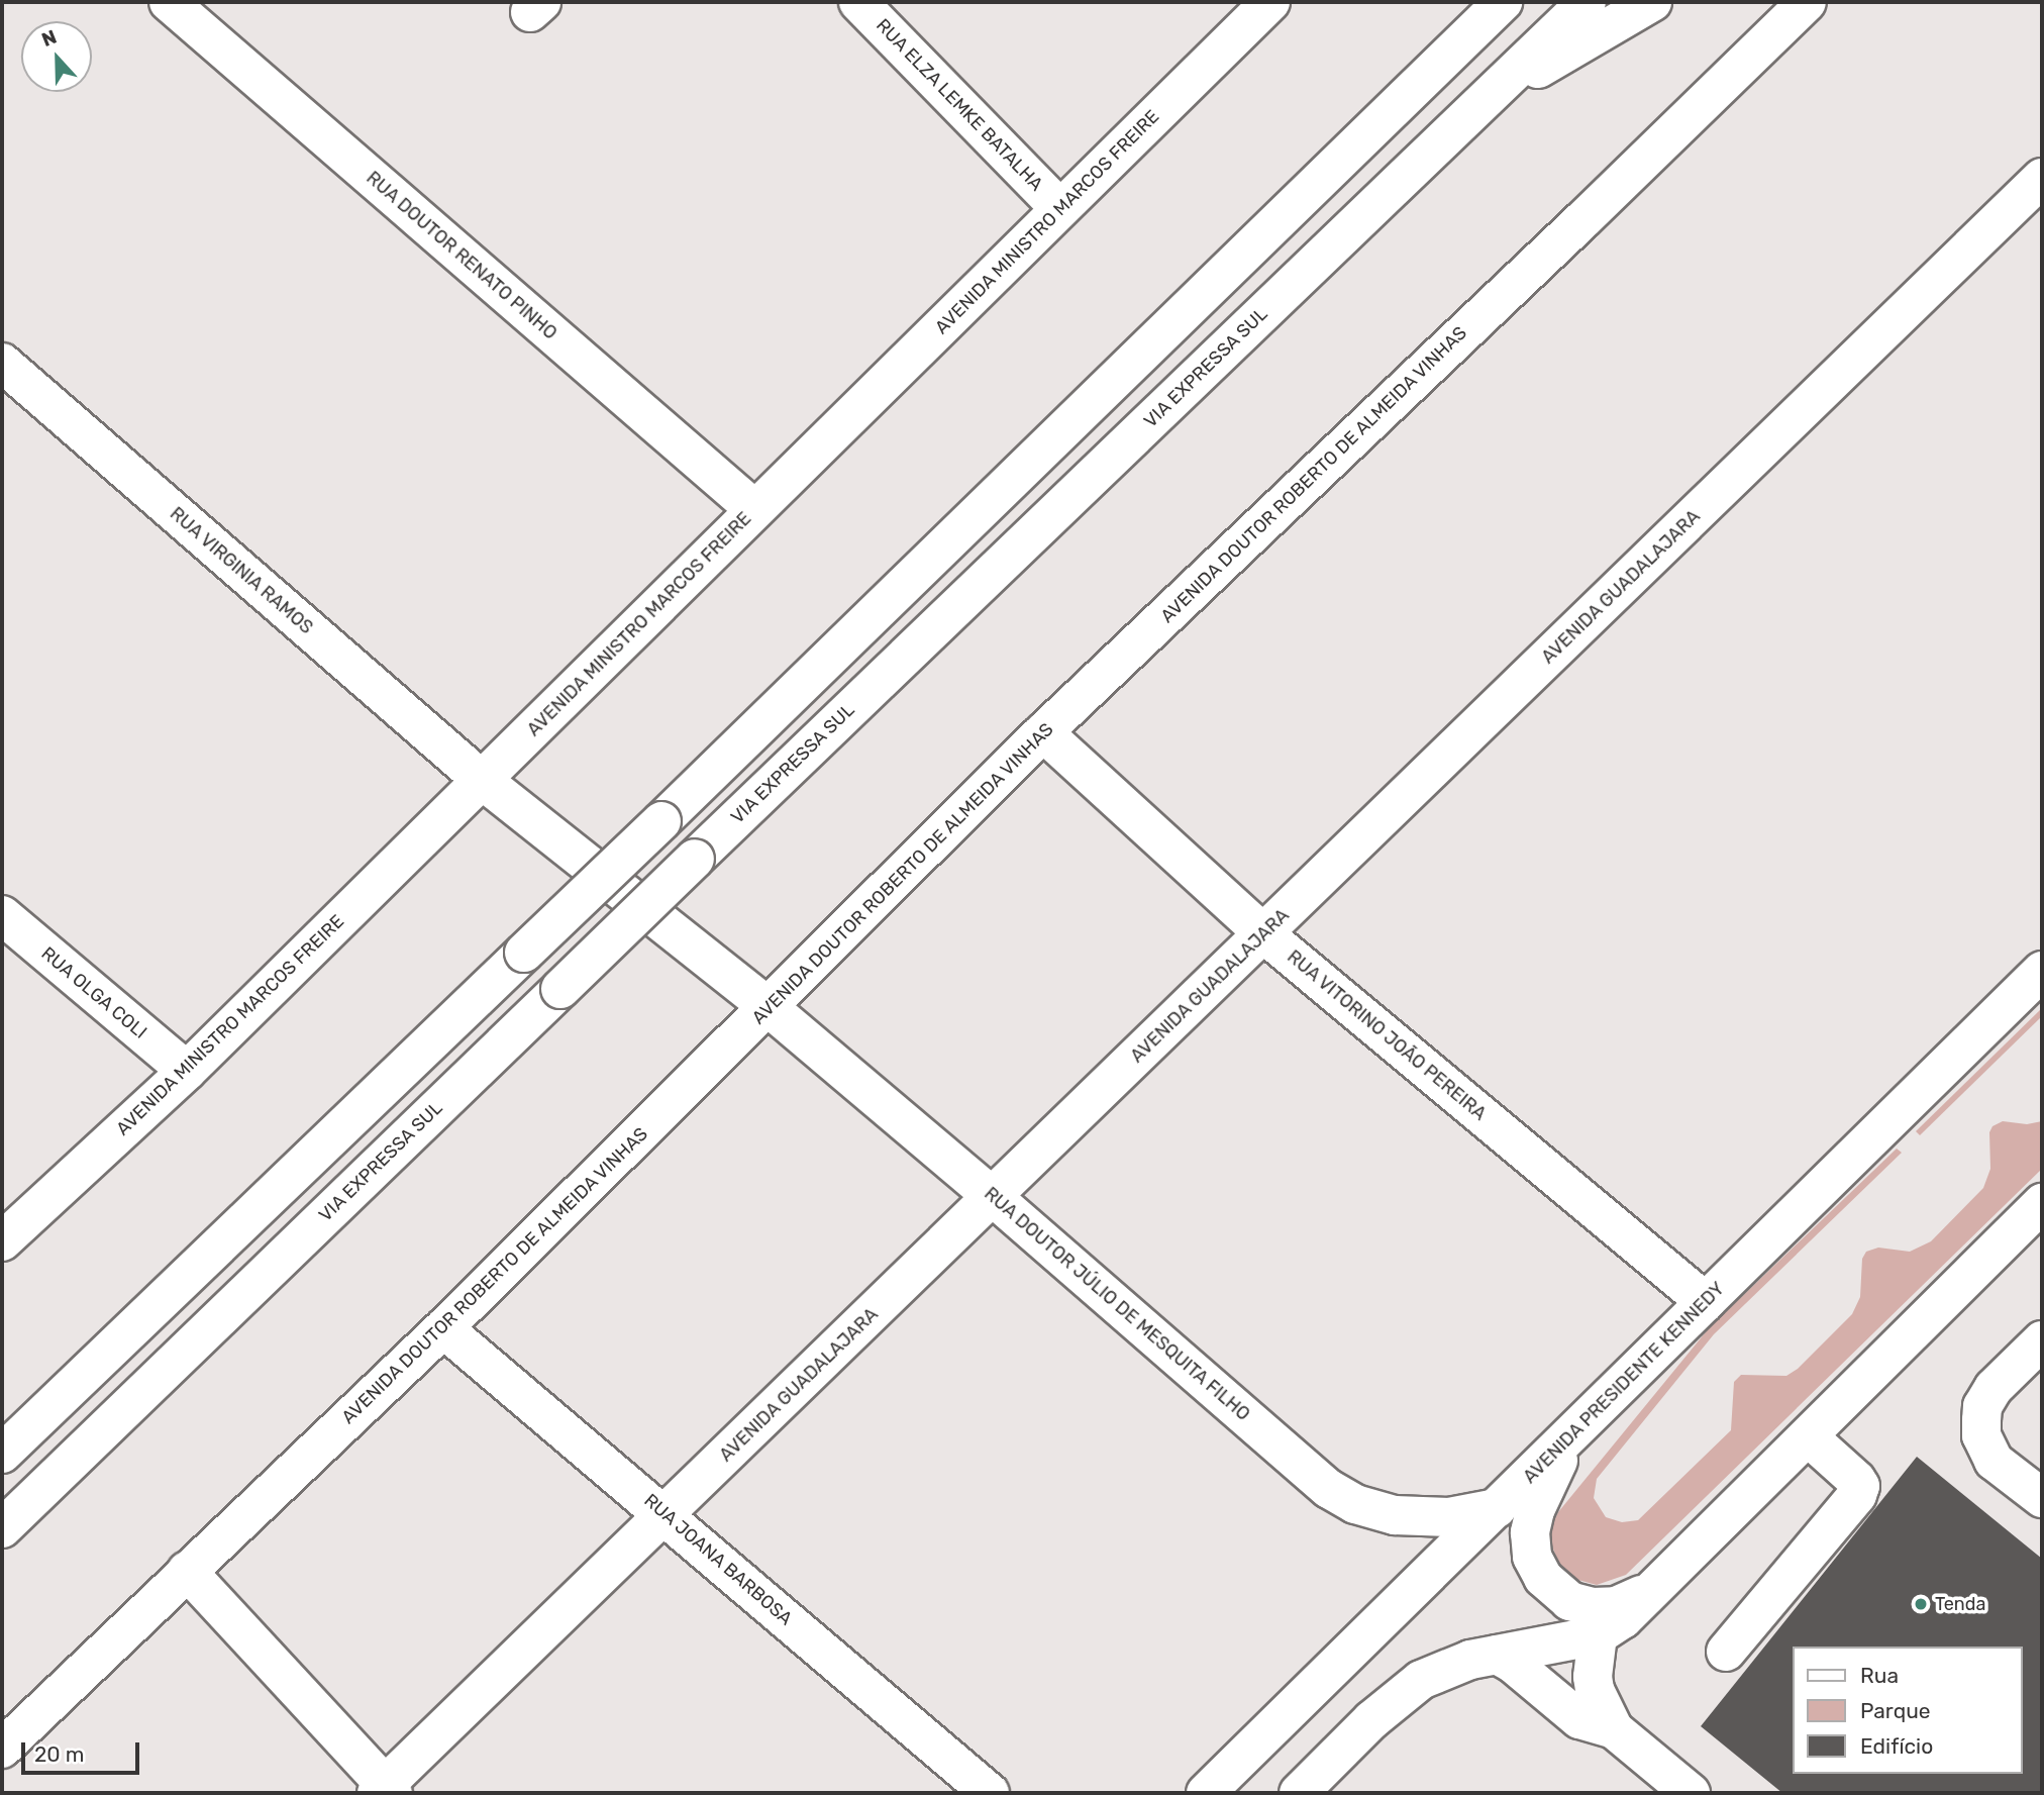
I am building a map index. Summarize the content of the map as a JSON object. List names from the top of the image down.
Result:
{
  "streets": {
    "main road": [
      "RUA ELZA LEMKE BATALHA",
      "AVENIDA MINISTRO MARCOS FREIRE",
      "RUA DOUTOR RENATO PINHO",
      "VIA EXPRESSA SUL",
      "AVENIDA DOUTOR ROBERTO DE ALMEIDA VINHAS",
      "RUA VIRGINIA RAMOS",
      "AVENIDA GUADALAJARA",
      "RUA OLGA COLI",
      "RUA VITORINO JOÃO PEREIRA",
      "RUA DOUTOR JÚLIO DE MESQUITA FILHO",
      "AVENIDA PRESIDENTE KENNEDY",
      "RUA JOANA BARBOSA"
    ]
  },
  "crossings": [
    ["RUA ELZA LEMKE BATALHA", "AVENIDA MINISTRO MARCOS FREIRE"],
    ["AVENIDA MINISTRO MARCOS FREIRE", "RUA DOUTOR RENATO PINHO"],
    ["AVENIDA MINISTRO MARCOS FREIRE", "RUA VIRGINIA RAMOS"],
    ["AVENIDA MINISTRO MARCOS FREIRE", "RUA OLGA COLI"],
    ["AVENIDA DOUTOR ROBERTO DE ALMEIDA VINHAS", "RUA VIRGINIA RAMOS"],
    ["AVENIDA DOUTOR ROBERTO DE ALMEIDA VINHAS", "RUA VITORINO JOÃO PEREIRA"],
    ["AVENIDA DOUTOR ROBERTO DE ALMEIDA VINHAS", "RUA DOUTOR JÚLIO DE MESQUITA FILHO"],
    ["AVENIDA DOUTOR ROBERTO DE ALMEIDA VINHAS", "RUA JOANA BARBOSA"],
    ["RUA VIRGINIA RAMOS", "RUA DOUTOR JÚLIO DE MESQUITA FILHO"],
    ["AVENIDA GUADALAJARA", "RUA VITORINO JOÃO PEREIRA"],
    ["AVENIDA GUADALAJARA", "RUA DOUTOR JÚLIO DE MESQUITA FILHO"],
    ["AVENIDA GUADALAJARA", "RUA JOANA BARBOSA"],
    ["RUA VITORINO JOÃO PEREIRA", "AVENIDA PRESIDENTE KENNEDY"],
    ["RUA DOUTOR JÚLIO DE MESQUITA FILHO", "AVENIDA PRESIDENTE KENNEDY"]
  ],
  "places": ["Tenda"],
  "legend": ["Rua", "Parque", "Edifício"],
  "scale_bar": "20 m",
  "north": "top"
}
